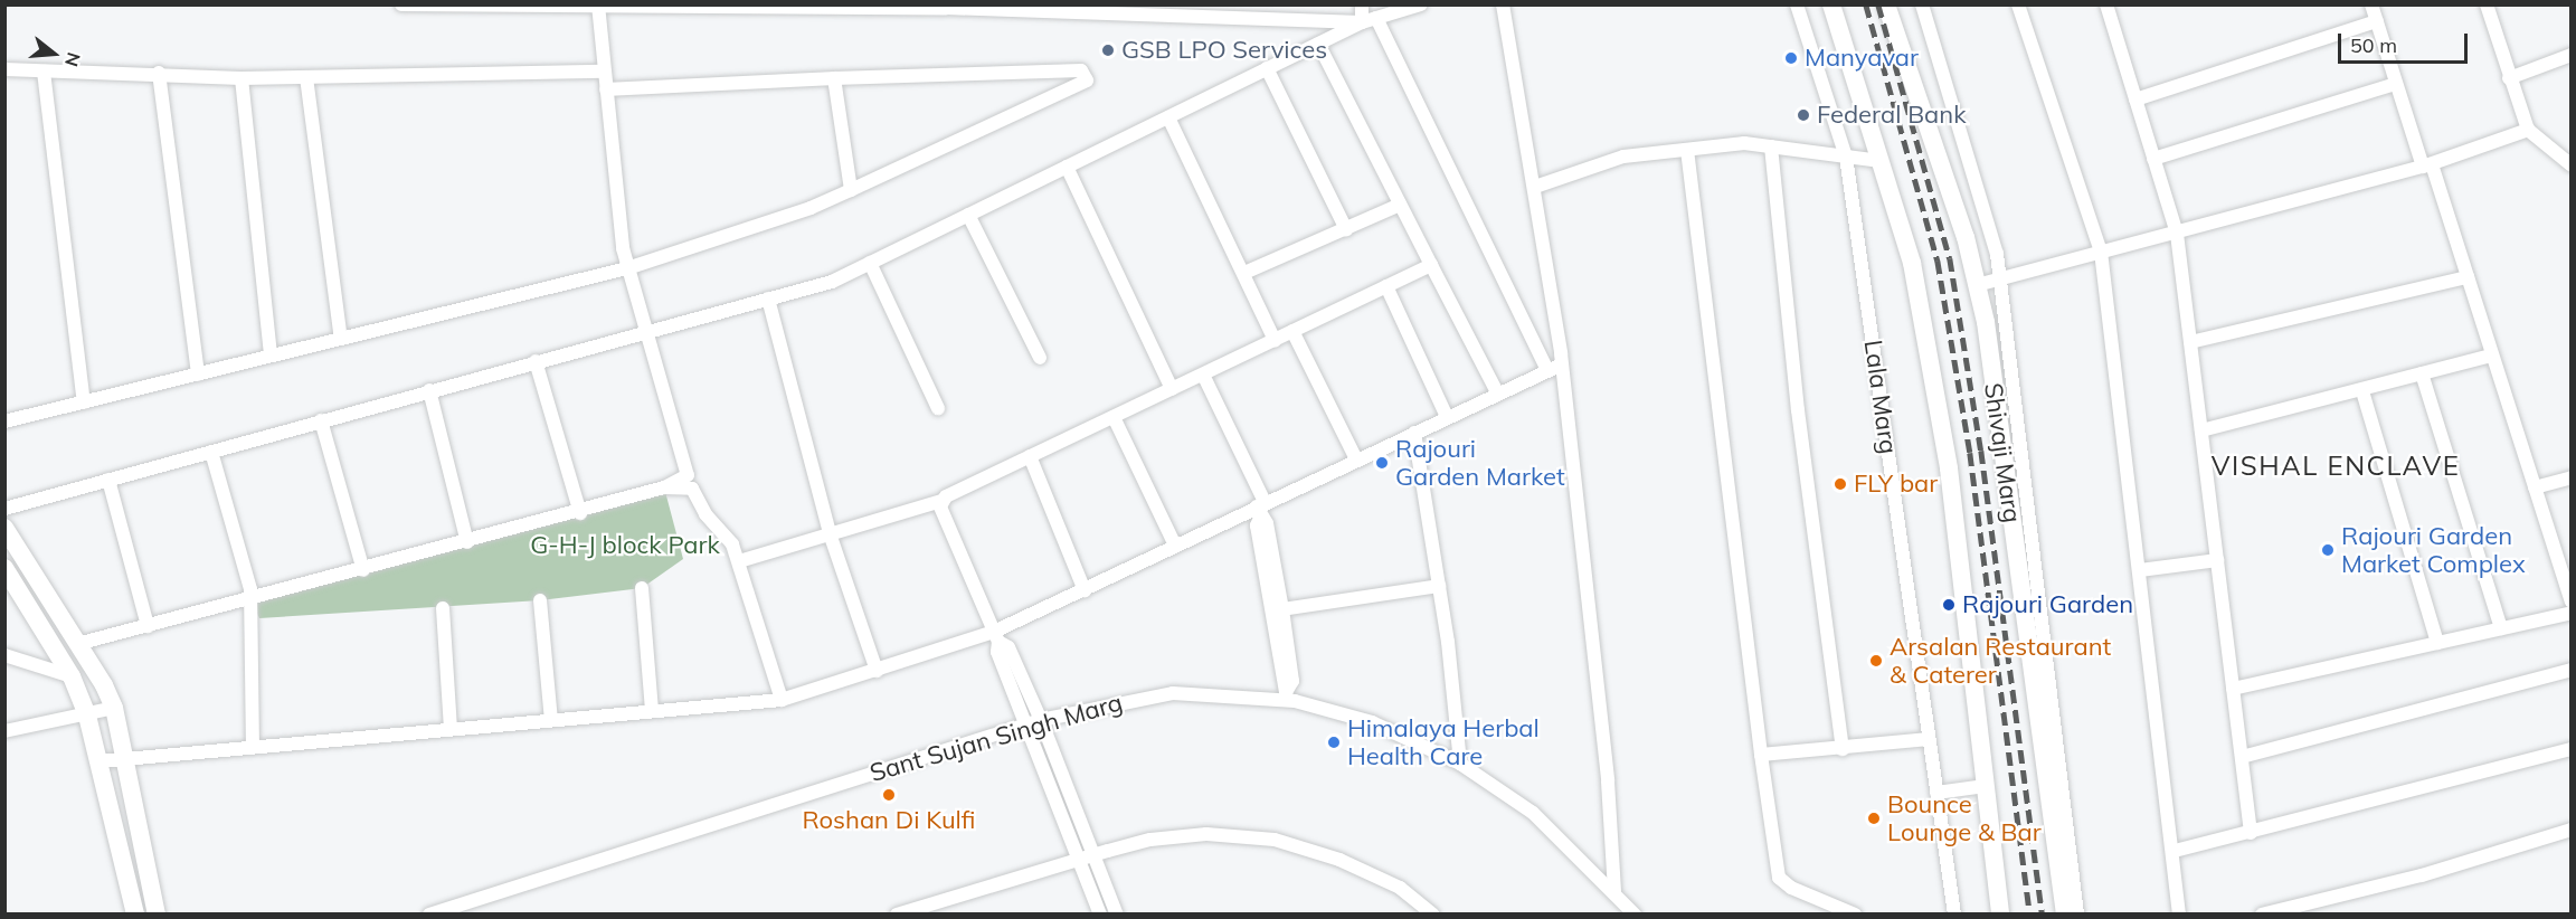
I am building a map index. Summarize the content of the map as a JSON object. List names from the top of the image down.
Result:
{
  "streets": {
    "main road": ["Shivaji Marg"],
    "street": ["Lala Marg", "Sant Sujan Singh Marg"]
  },
  "districts": ["VISHAL ENCLAVE"],
  "parks": ["G-H-J block Park"],
  "places": [
    "GSB LPO Services",
    "Manyavar",
    "Federal Bank",
    "Rajouri Garden Market",
    "FLY bar",
    "Rajouri Garden Market Complex",
    "Rajouri Garden",
    "Arsalan Restaurant & Caterer",
    "Himalaya Herbal Health Care",
    "Roshan Di Kulfi",
    "Bounce Lounge & Bar"
  ],
  "scale_bar": "50 m",
  "north": "right"
}
